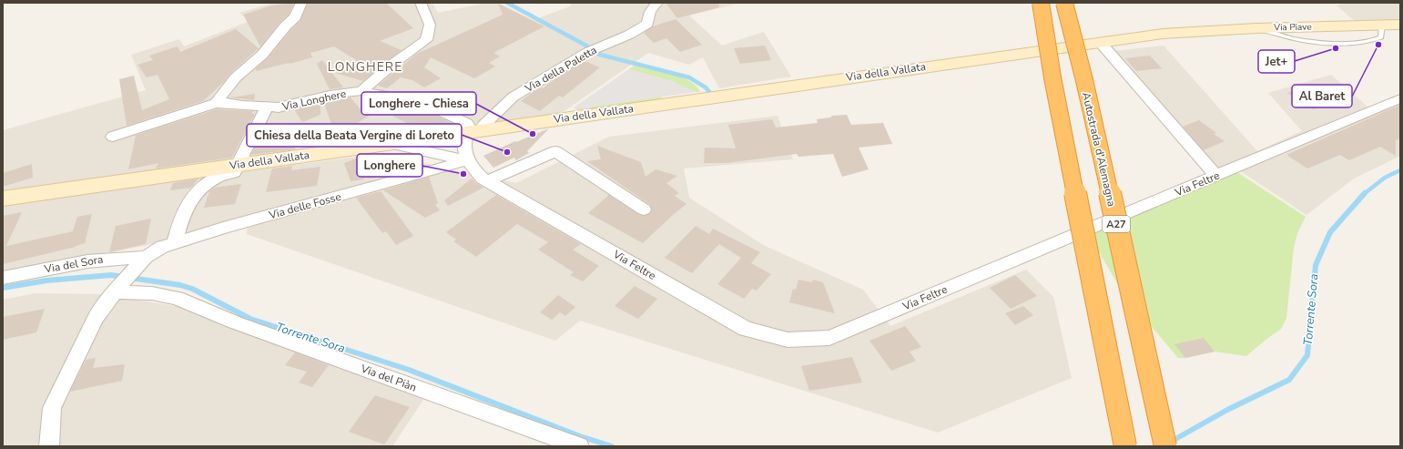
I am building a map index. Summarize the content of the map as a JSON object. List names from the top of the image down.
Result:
{
  "streets": {
    "highway": ["Autostrada d'Alemagna", "A27"],
    "main road": ["Via Piave", "Via della Vallata"],
    "street": [
      "Via della Paletta",
      "Via Longhere",
      "Via Feltre",
      "Via delle Fosse",
      "Via del Sora",
      "Via del Piàn"
    ]
  },
  "crossings": [
    ["Via Piave", "Via della Vallata"],
    ["Via della Paletta", "Via della Vallata"],
    ["Via della Paletta", "Via Longhere"],
    ["Via della Vallata", "Via Longhere"],
    ["Via Feltre", "Via delle Fosse"],
    ["Via delle Fosse", "Via del Sora"]
  ],
  "districts": ["LONGHERE"],
  "water": ["Torrente Sora"],
  "places": [
    "Al Baret",
    "Jet+",
    "Longhere - Chiesa",
    "Chiesa della Beata Vergine di Loreto",
    "Longhere"
  ]
}
